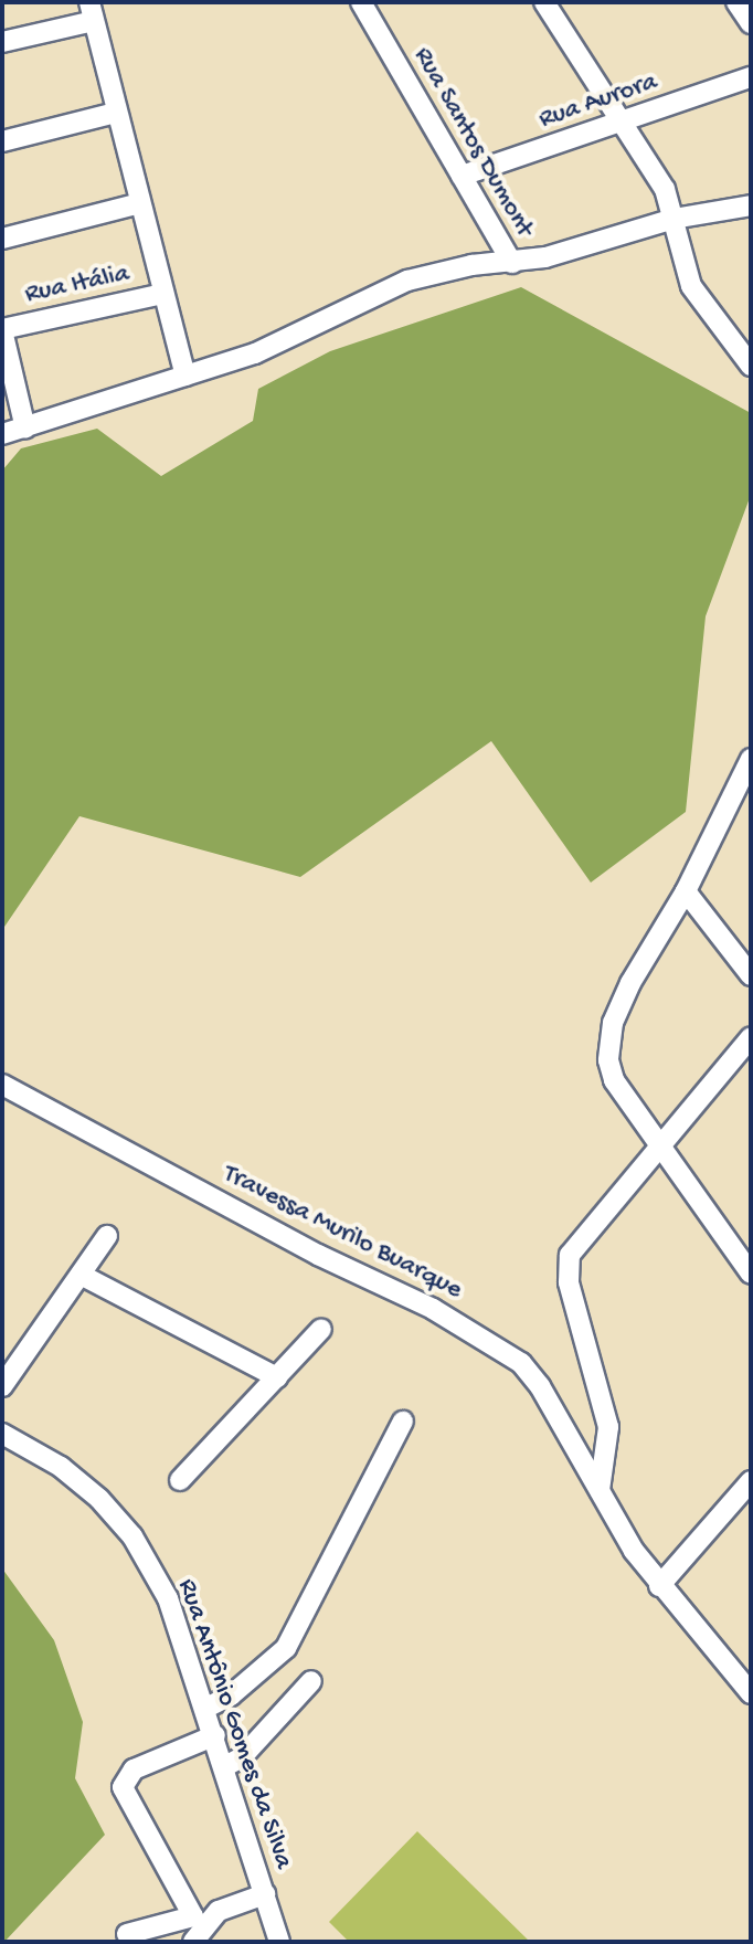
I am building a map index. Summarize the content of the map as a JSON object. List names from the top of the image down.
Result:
{
  "streets": {
    "street": [
      "Rua Aurora",
      "Rua Santos Dumont",
      "Rua Itália",
      "Travessa Murilo Buarque",
      "Rua Antônio Gomes da Silva"
    ]
  },
  "crossings": [
    ["Rua Aurora", "Rua Santos Dumont"]
  ]
}
